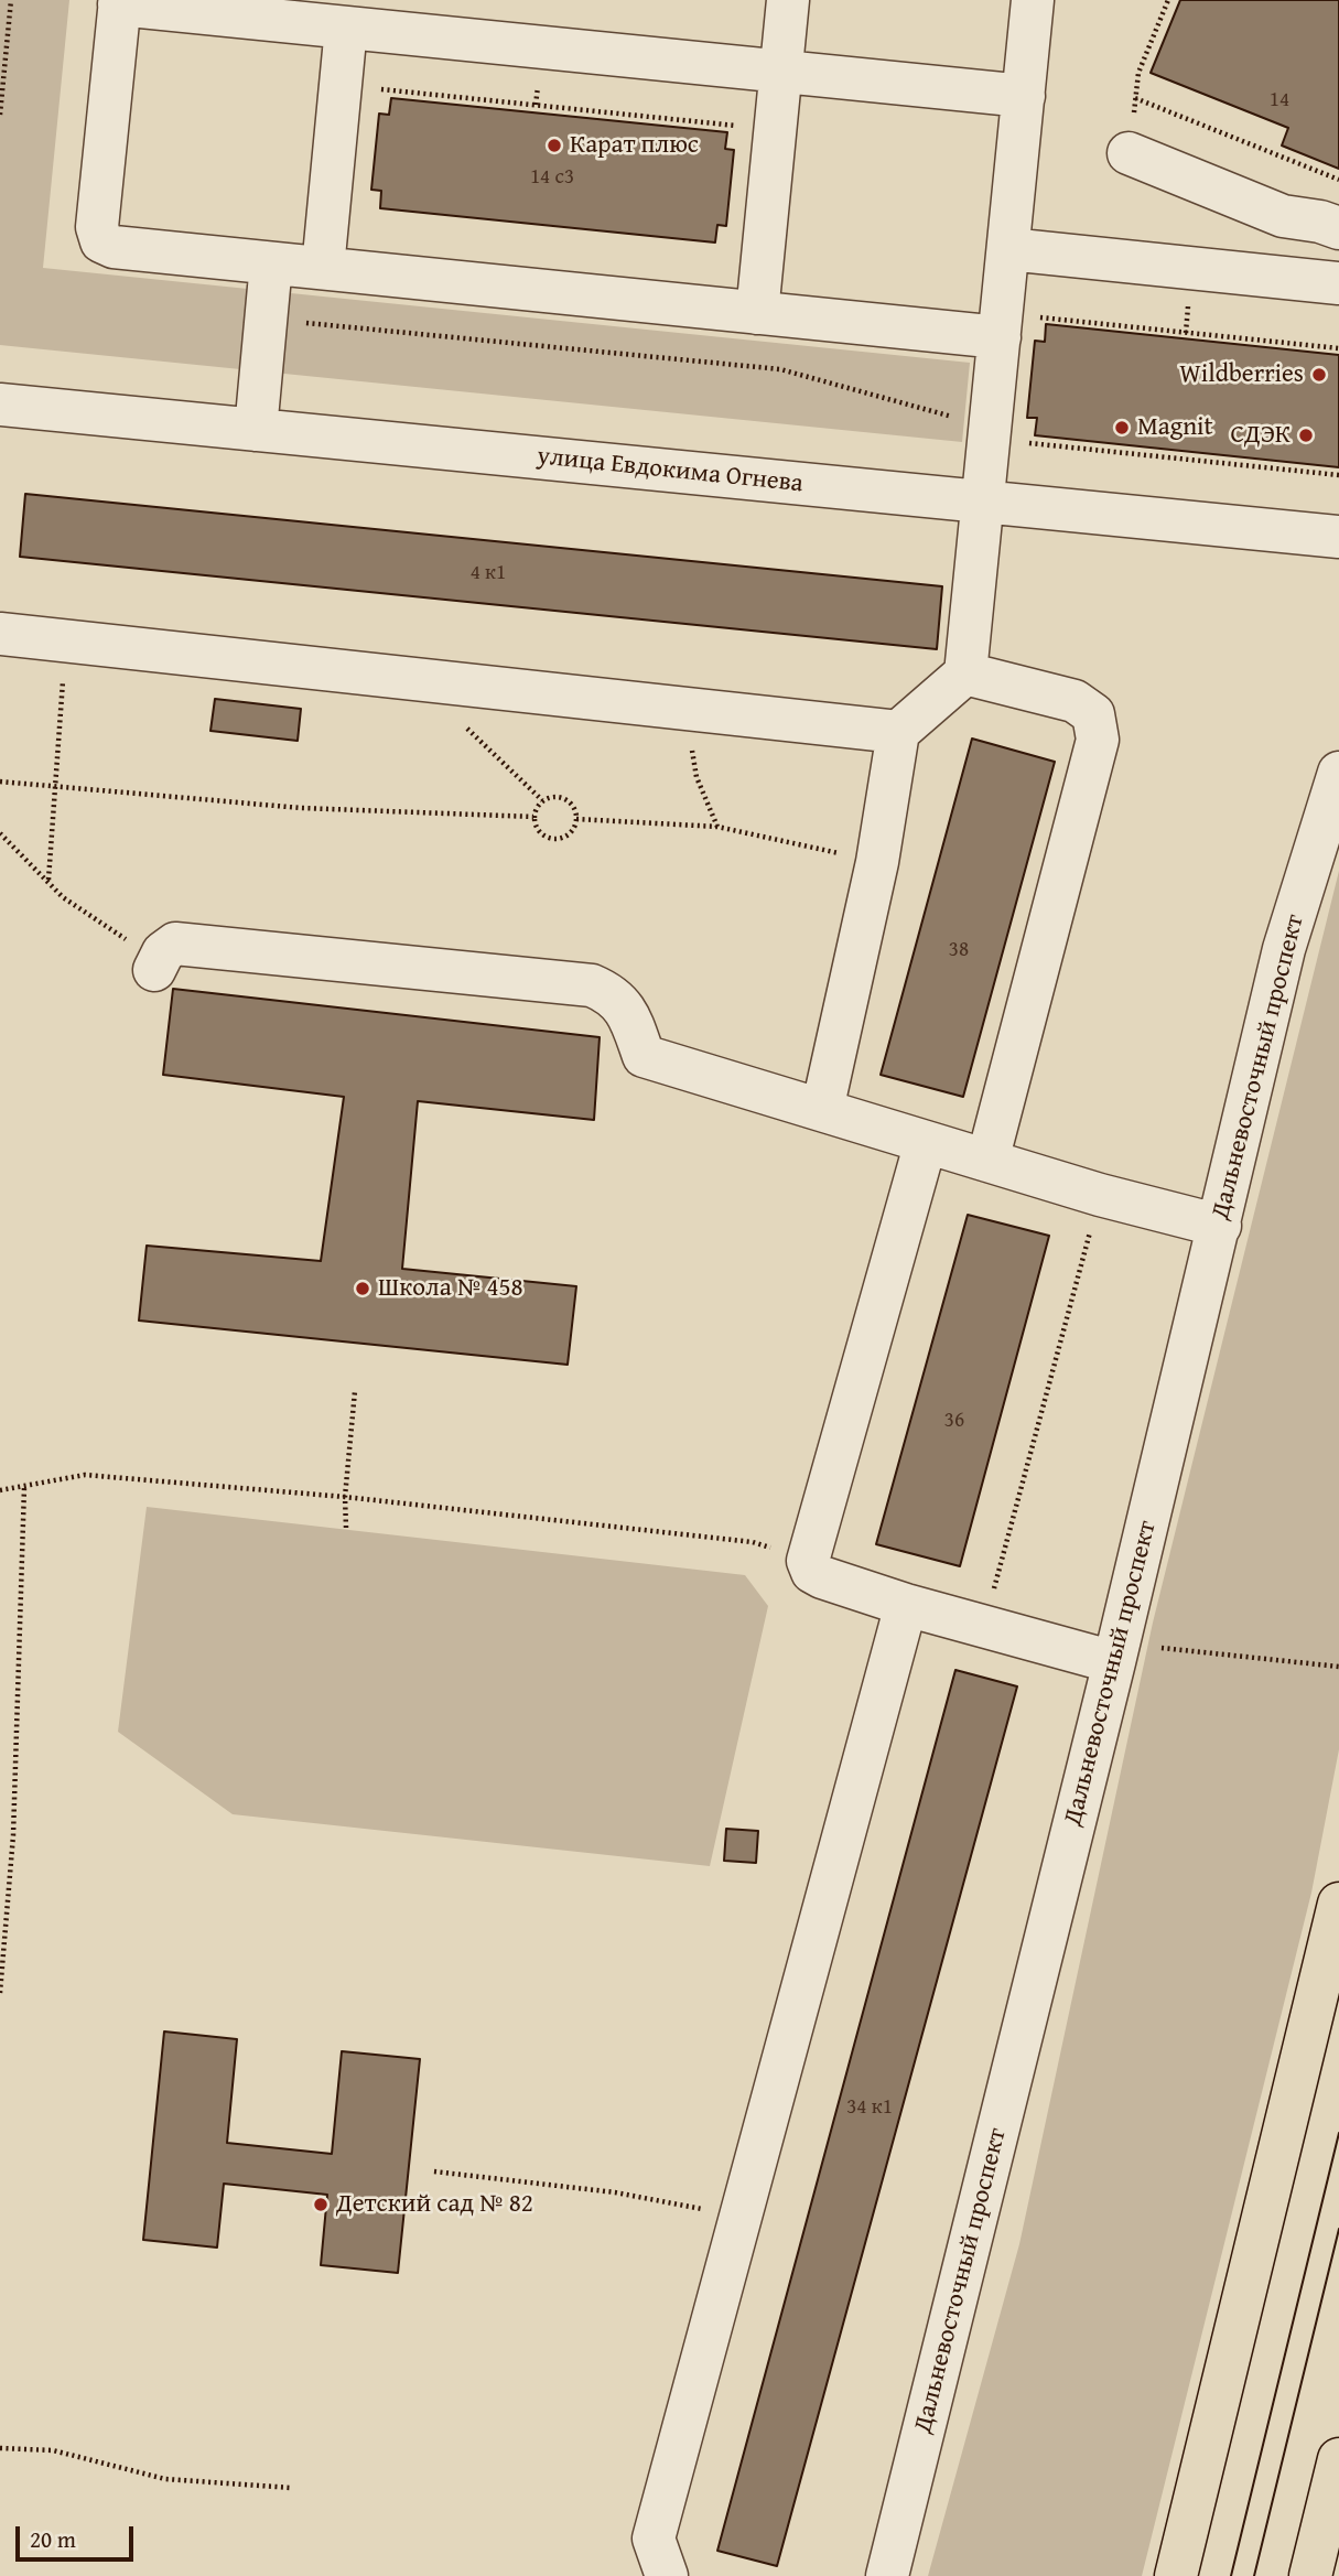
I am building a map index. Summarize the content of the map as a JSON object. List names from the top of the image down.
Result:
{
  "streets": {
    "street": ["улица Евдокима Огнева", "Дальневосточный проспект"]
  },
  "places": [
    "Карат плюс",
    "Wildberries",
    "Magnit",
    "СДЭК",
    "Школа № 458",
    "Детский сад № 82"
  ],
  "house_numbers": [
    "14",
    "14 с3",
    "4 к1",
    "38",
    "36",
    "34 к1"
  ],
  "scale_bar": "20 m"
}
